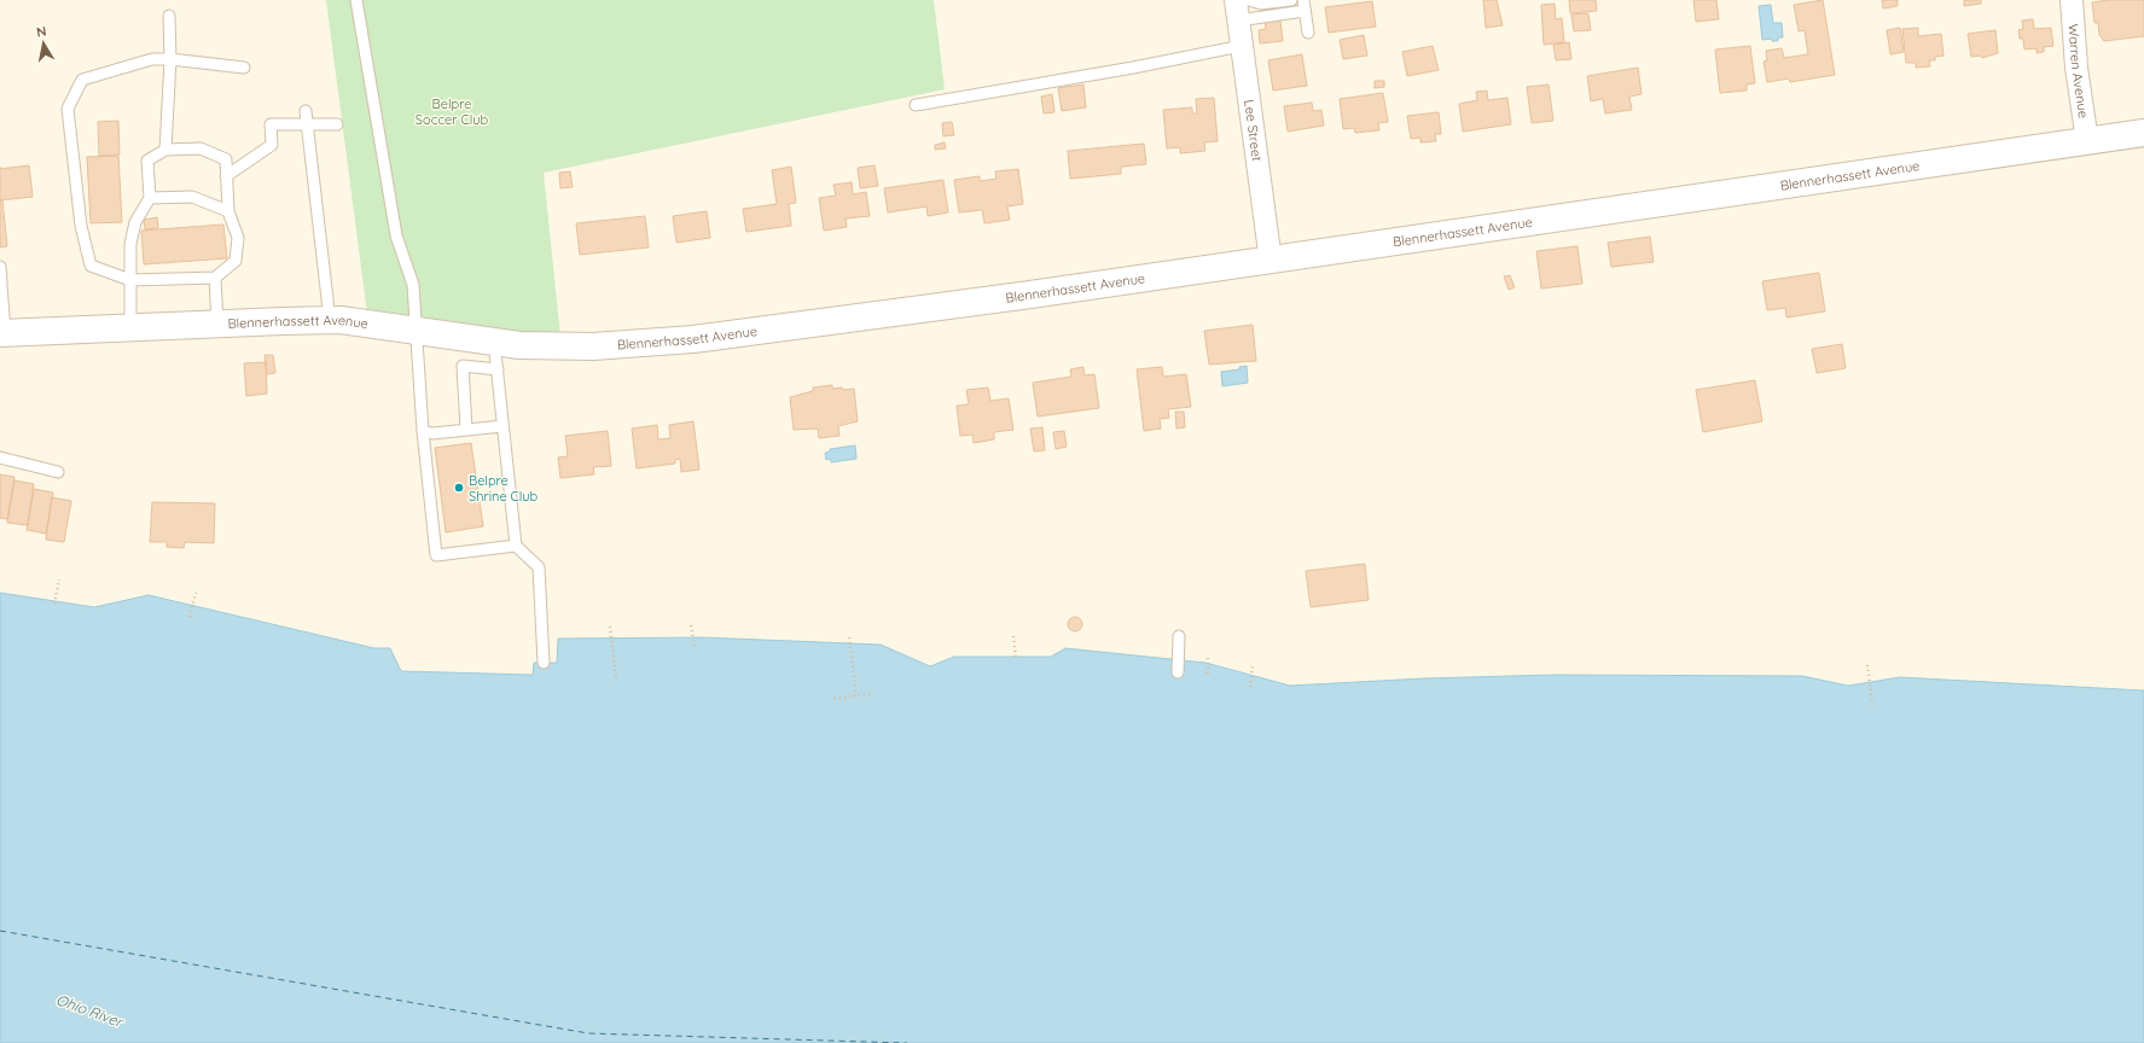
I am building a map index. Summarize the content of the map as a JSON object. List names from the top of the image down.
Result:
{
  "streets": {
    "street": ["Warren Avenue", "Lee Street", "Blennerhassett Avenue"]
  },
  "crossings": [
    ["Warren Avenue", "Blennerhassett Avenue"],
    ["Lee Street", "Blennerhassett Avenue"]
  ],
  "water": ["Ohio River"],
  "parks": ["Belpre Soccer Club"],
  "places": ["Belpre Shrine Club"],
  "north": "top"
}
